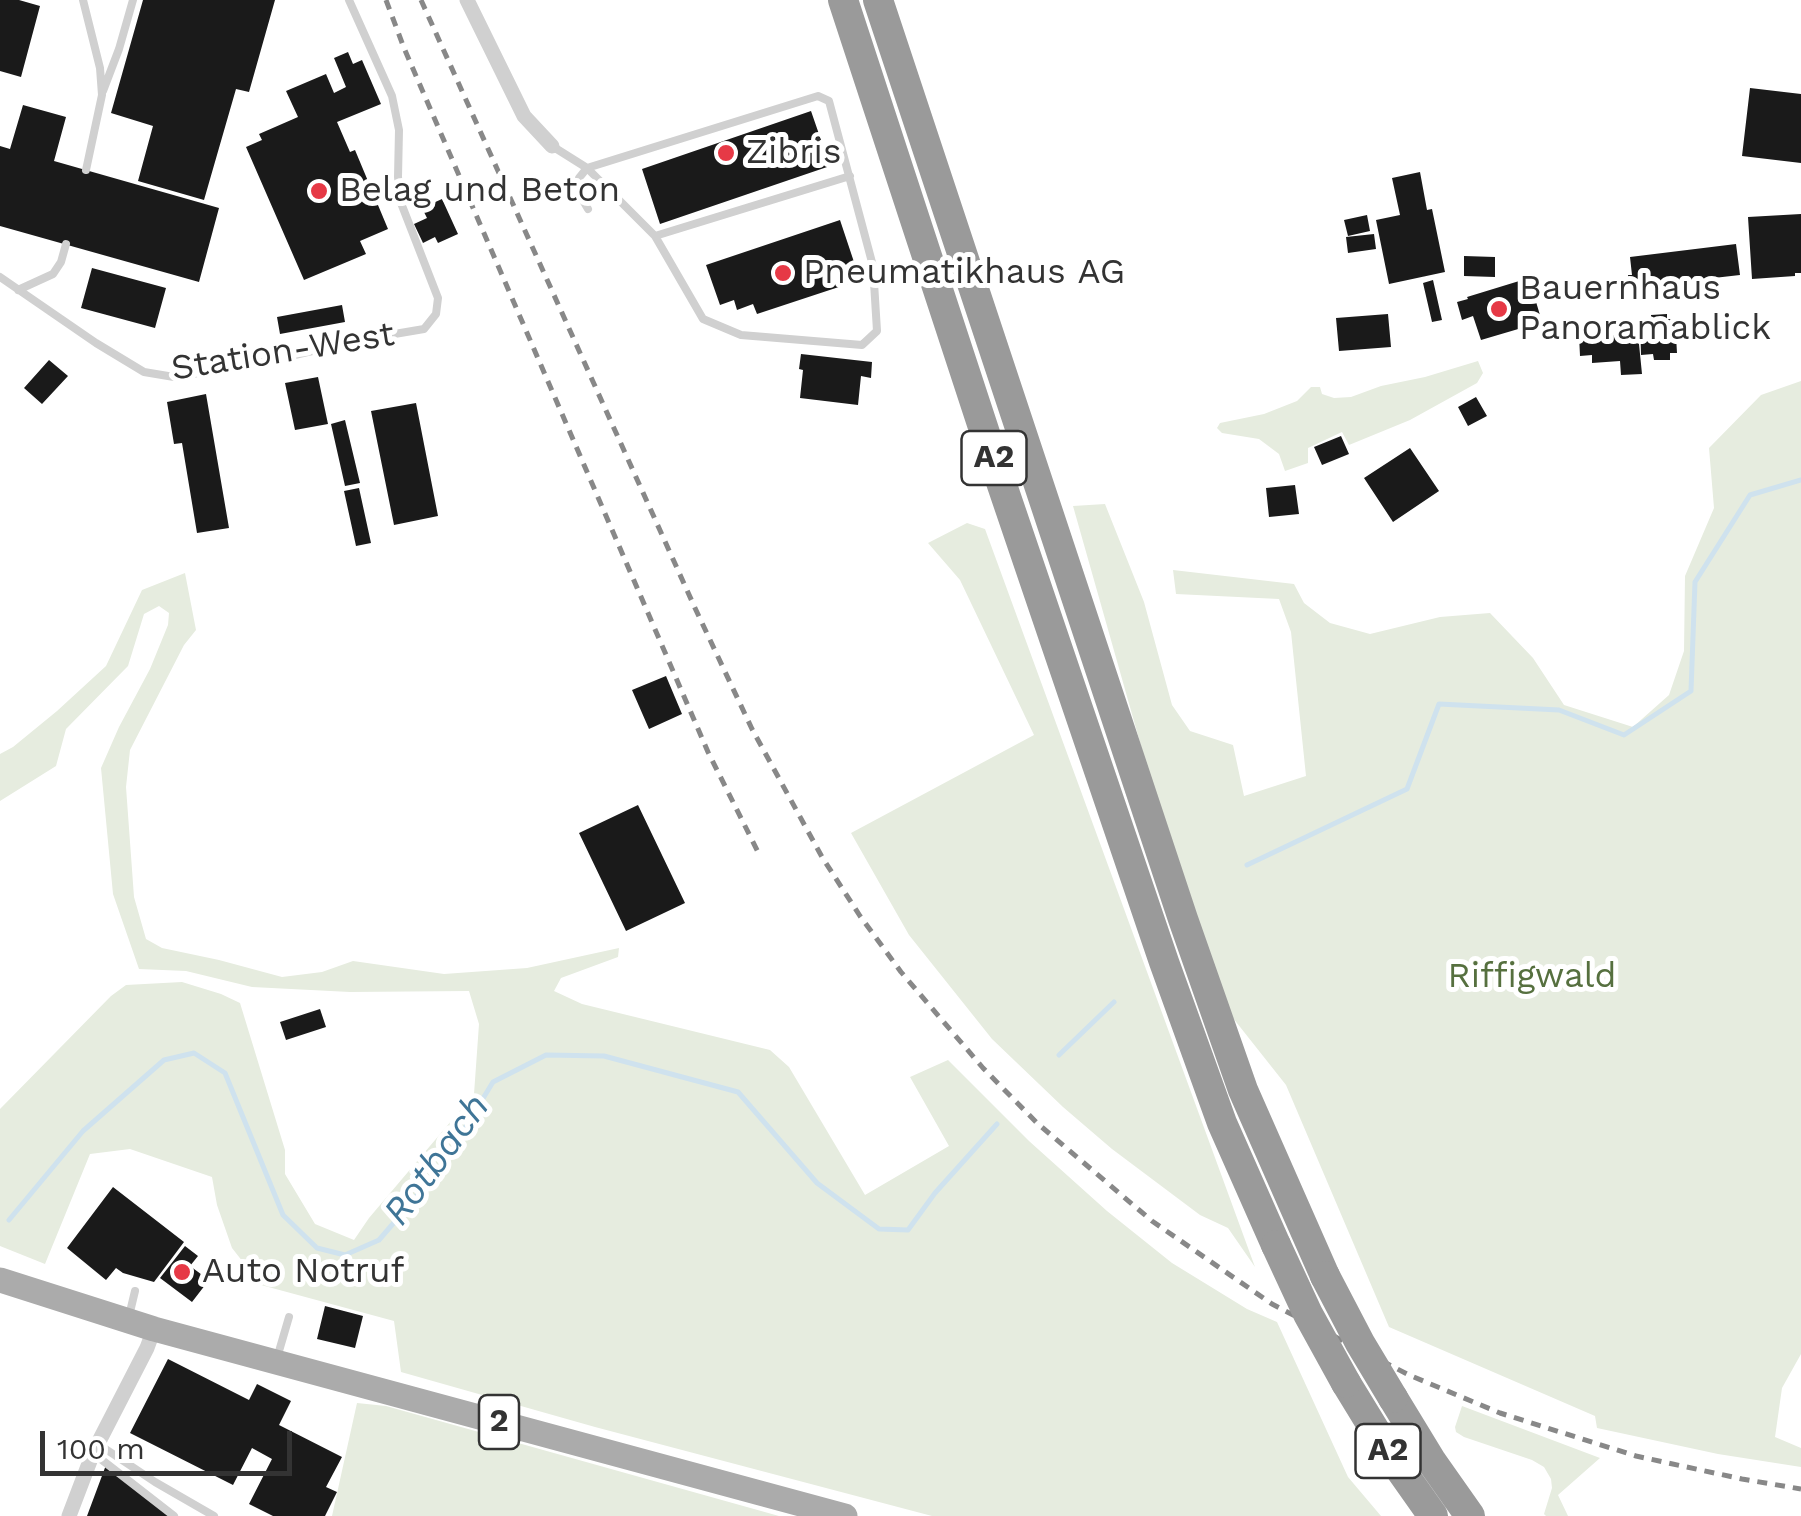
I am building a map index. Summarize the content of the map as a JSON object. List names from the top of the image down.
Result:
{
  "streets": {
    "highway": ["A2"],
    "main road": ["2"],
    "lane": ["Station-West"]
  },
  "water": ["Rotbach"],
  "parks": ["Riffigwald"],
  "places": [
    "Zibris",
    "Belag und Beton",
    "Pneumatikhaus AG",
    "Bauernhaus Panoramablick",
    "Auto Notruf"
  ],
  "scale_bar": "100 m"
}
